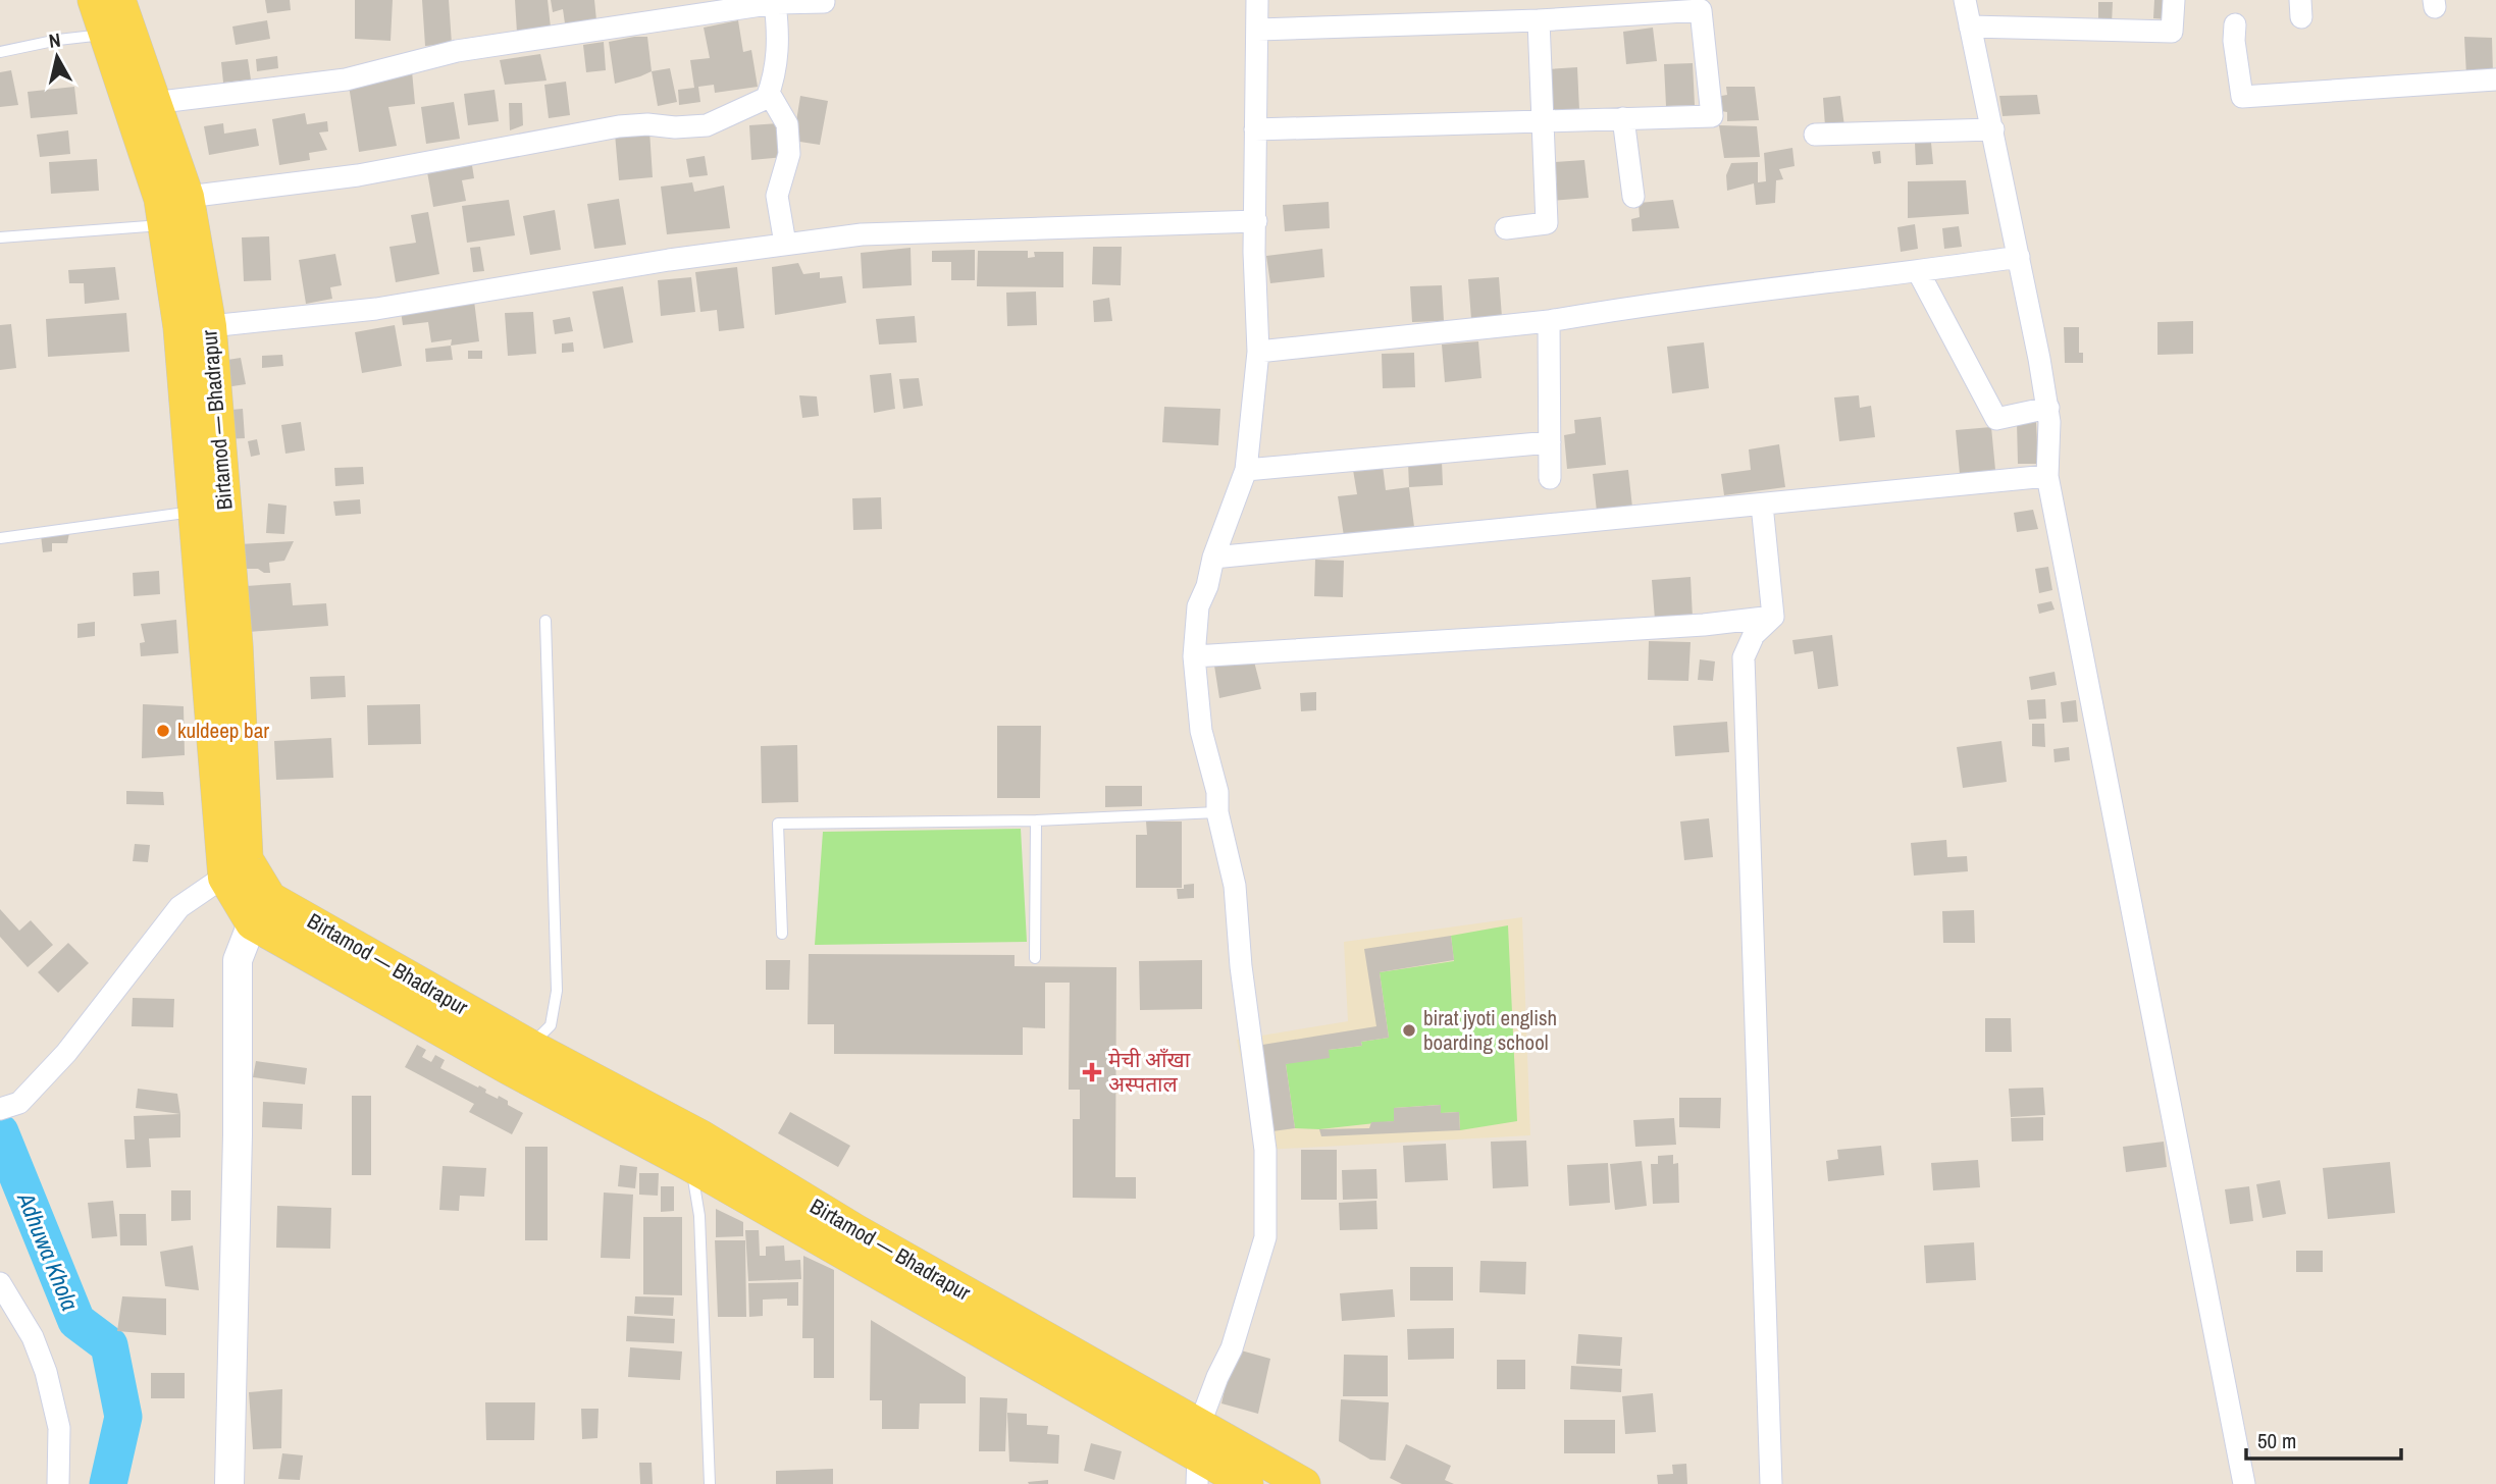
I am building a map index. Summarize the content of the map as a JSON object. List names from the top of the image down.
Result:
{
  "streets": {
    "main road": ["Birtamod — Bhadrapur"]
  },
  "water": ["Adhuwa Khola"],
  "places": {
    "other": ["kuldeep bar", "birat jyoti english boarding school"],
    "health": ["मेची आँखा अस्पताल"]
  },
  "scale_bar": "50 m",
  "north": "top"
}
